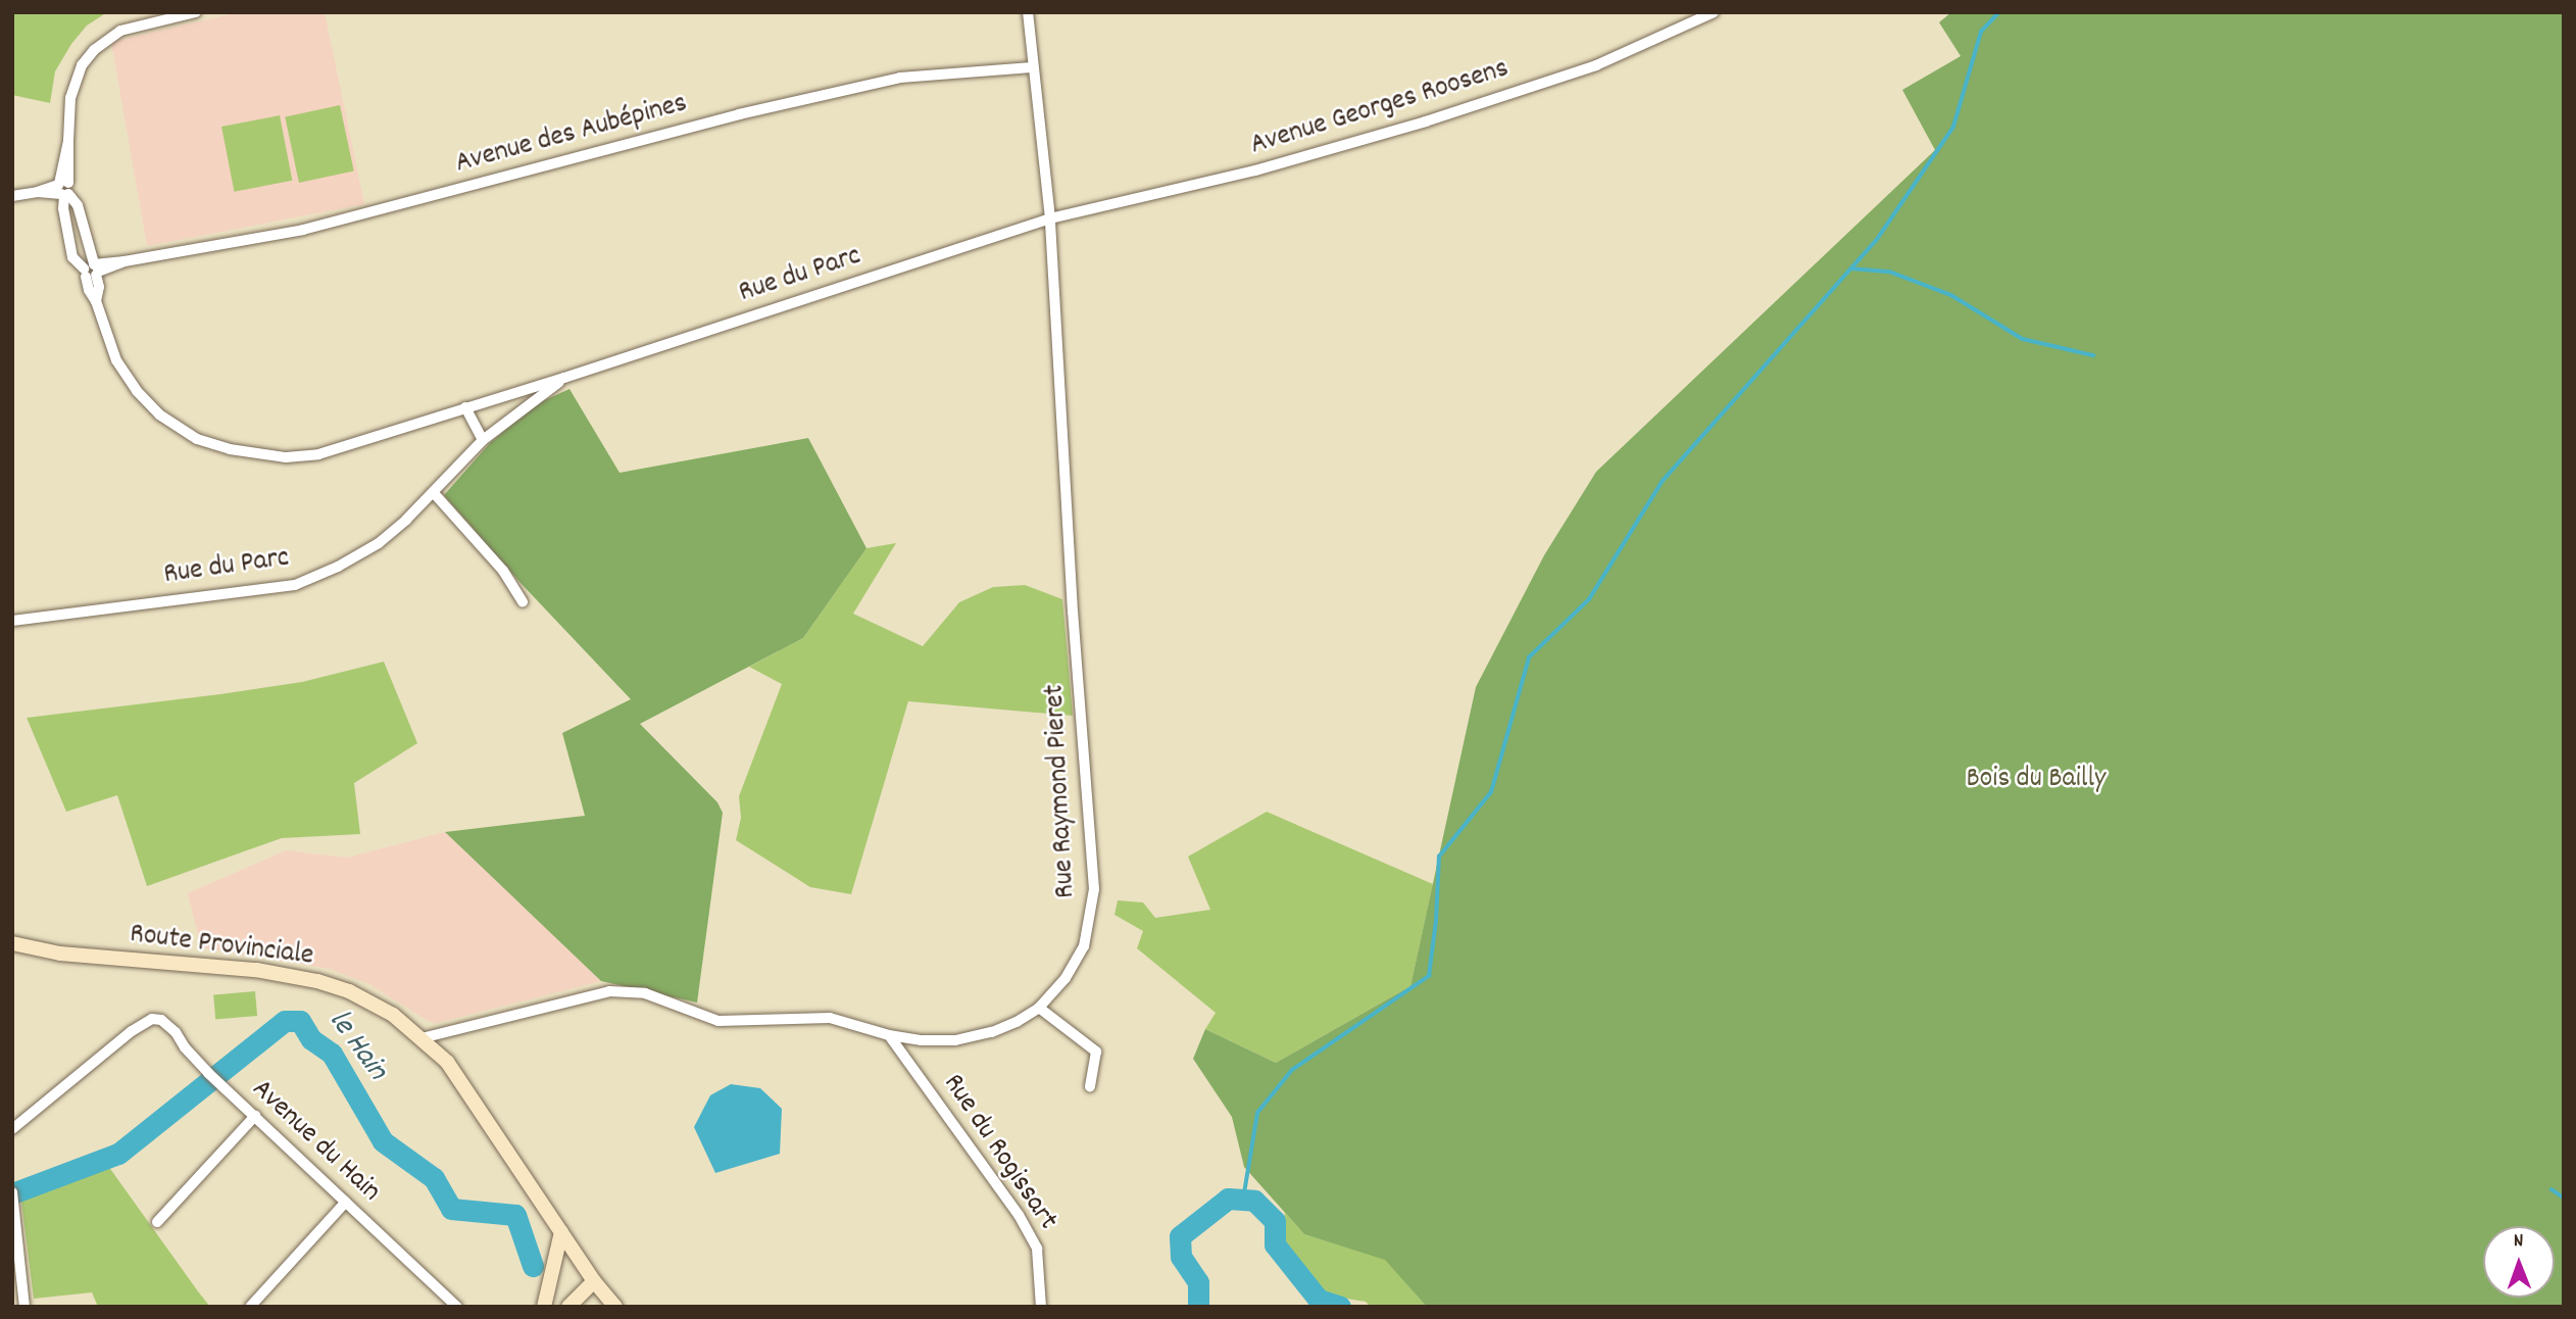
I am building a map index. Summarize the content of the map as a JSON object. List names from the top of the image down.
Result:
{
  "streets": {
    "main road": ["Route Provinciale"],
    "street": [
      "Avenue Georges Roosens",
      "Avenue des Aubépines",
      "Rue du Parc",
      "Rue Raymond Pieret",
      "Avenue du Hain",
      "Rue du Rogissart"
    ]
  },
  "crossings": [
    ["Avenue Georges Roosens", "Rue du Parc"],
    ["Avenue Georges Roosens", "Rue Raymond Pieret"],
    ["Avenue des Aubépines", "Rue du Parc"],
    ["Avenue des Aubépines", "Rue Raymond Pieret"],
    ["Rue du Parc", "Rue Raymond Pieret"],
    ["Rue Raymond Pieret", "Route Provinciale"],
    ["Rue Raymond Pieret", "Rue du Rogissart"]
  ],
  "water": ["le Hain"],
  "parks": ["Bois du Bailly"],
  "north": "top"
}
